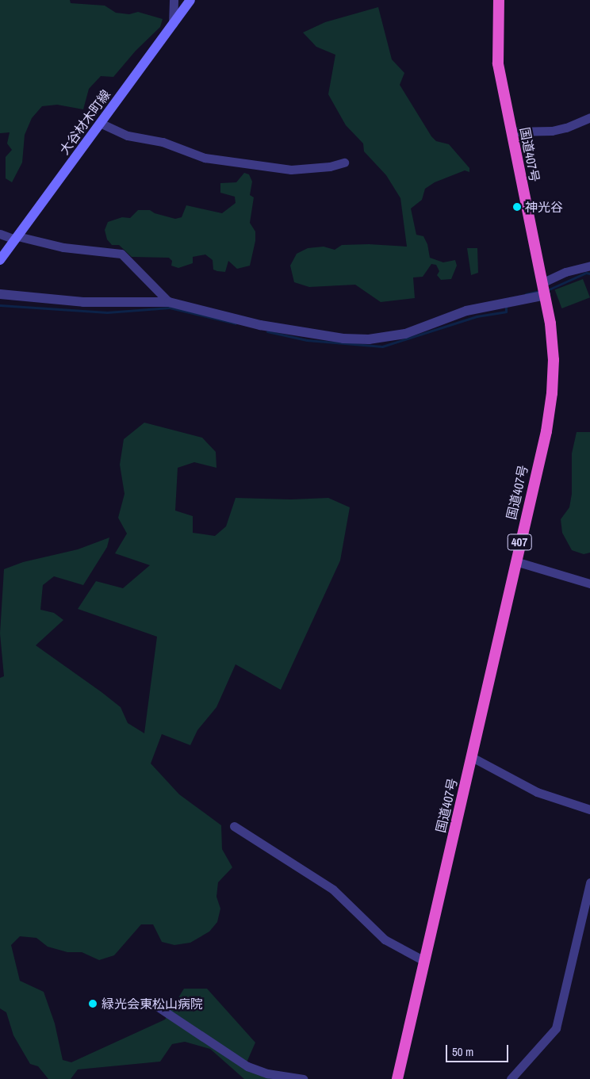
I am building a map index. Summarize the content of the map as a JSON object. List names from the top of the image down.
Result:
{
  "streets": {
    "highway": ["国道407号", "407"],
    "main road": ["大谷材木町線"]
  },
  "places": ["神光谷", "緑光会東松山病院"],
  "scale_bar": "50 m"
}
